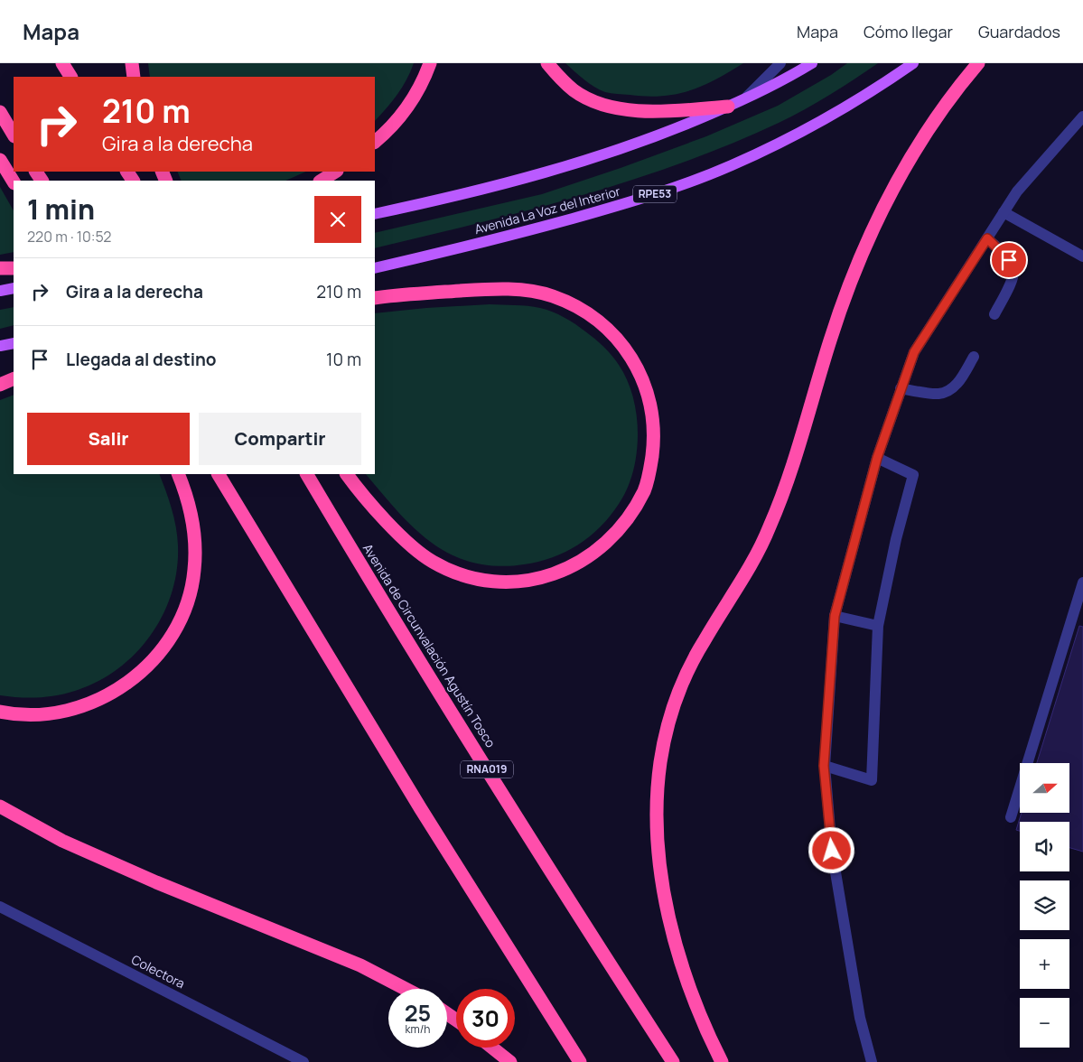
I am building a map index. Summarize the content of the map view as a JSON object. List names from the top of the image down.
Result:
{
  "streets": {
    "highway": ["Avenida de Circunvalación Agustín Tosco", "RNA019"],
    "main road": ["RPE53", "Avenida La Voz del Interior"],
    "street": ["Colectora"]
  },
  "north": "right",
  "page": {
    "header": "Mapa",
    "nav": ["Mapa", "Cómo llegar", "Guardados"],
    "turn": ["210 m", "Gira a la derecha"],
    "heading": ["1 min", "220 m · 10:52"],
    "list": [
      {
        "name": "Gira a la derecha",
        "value": "210 m"
      },
      {
        "name": "Llegada al destino",
        "value": "10 m"
      }
    ],
    "buttons": ["Salir", "Compartir"],
    "map_buttons": ["+", "−"],
    "speed": "25 km/h",
    "limit": "30"
  }
}
